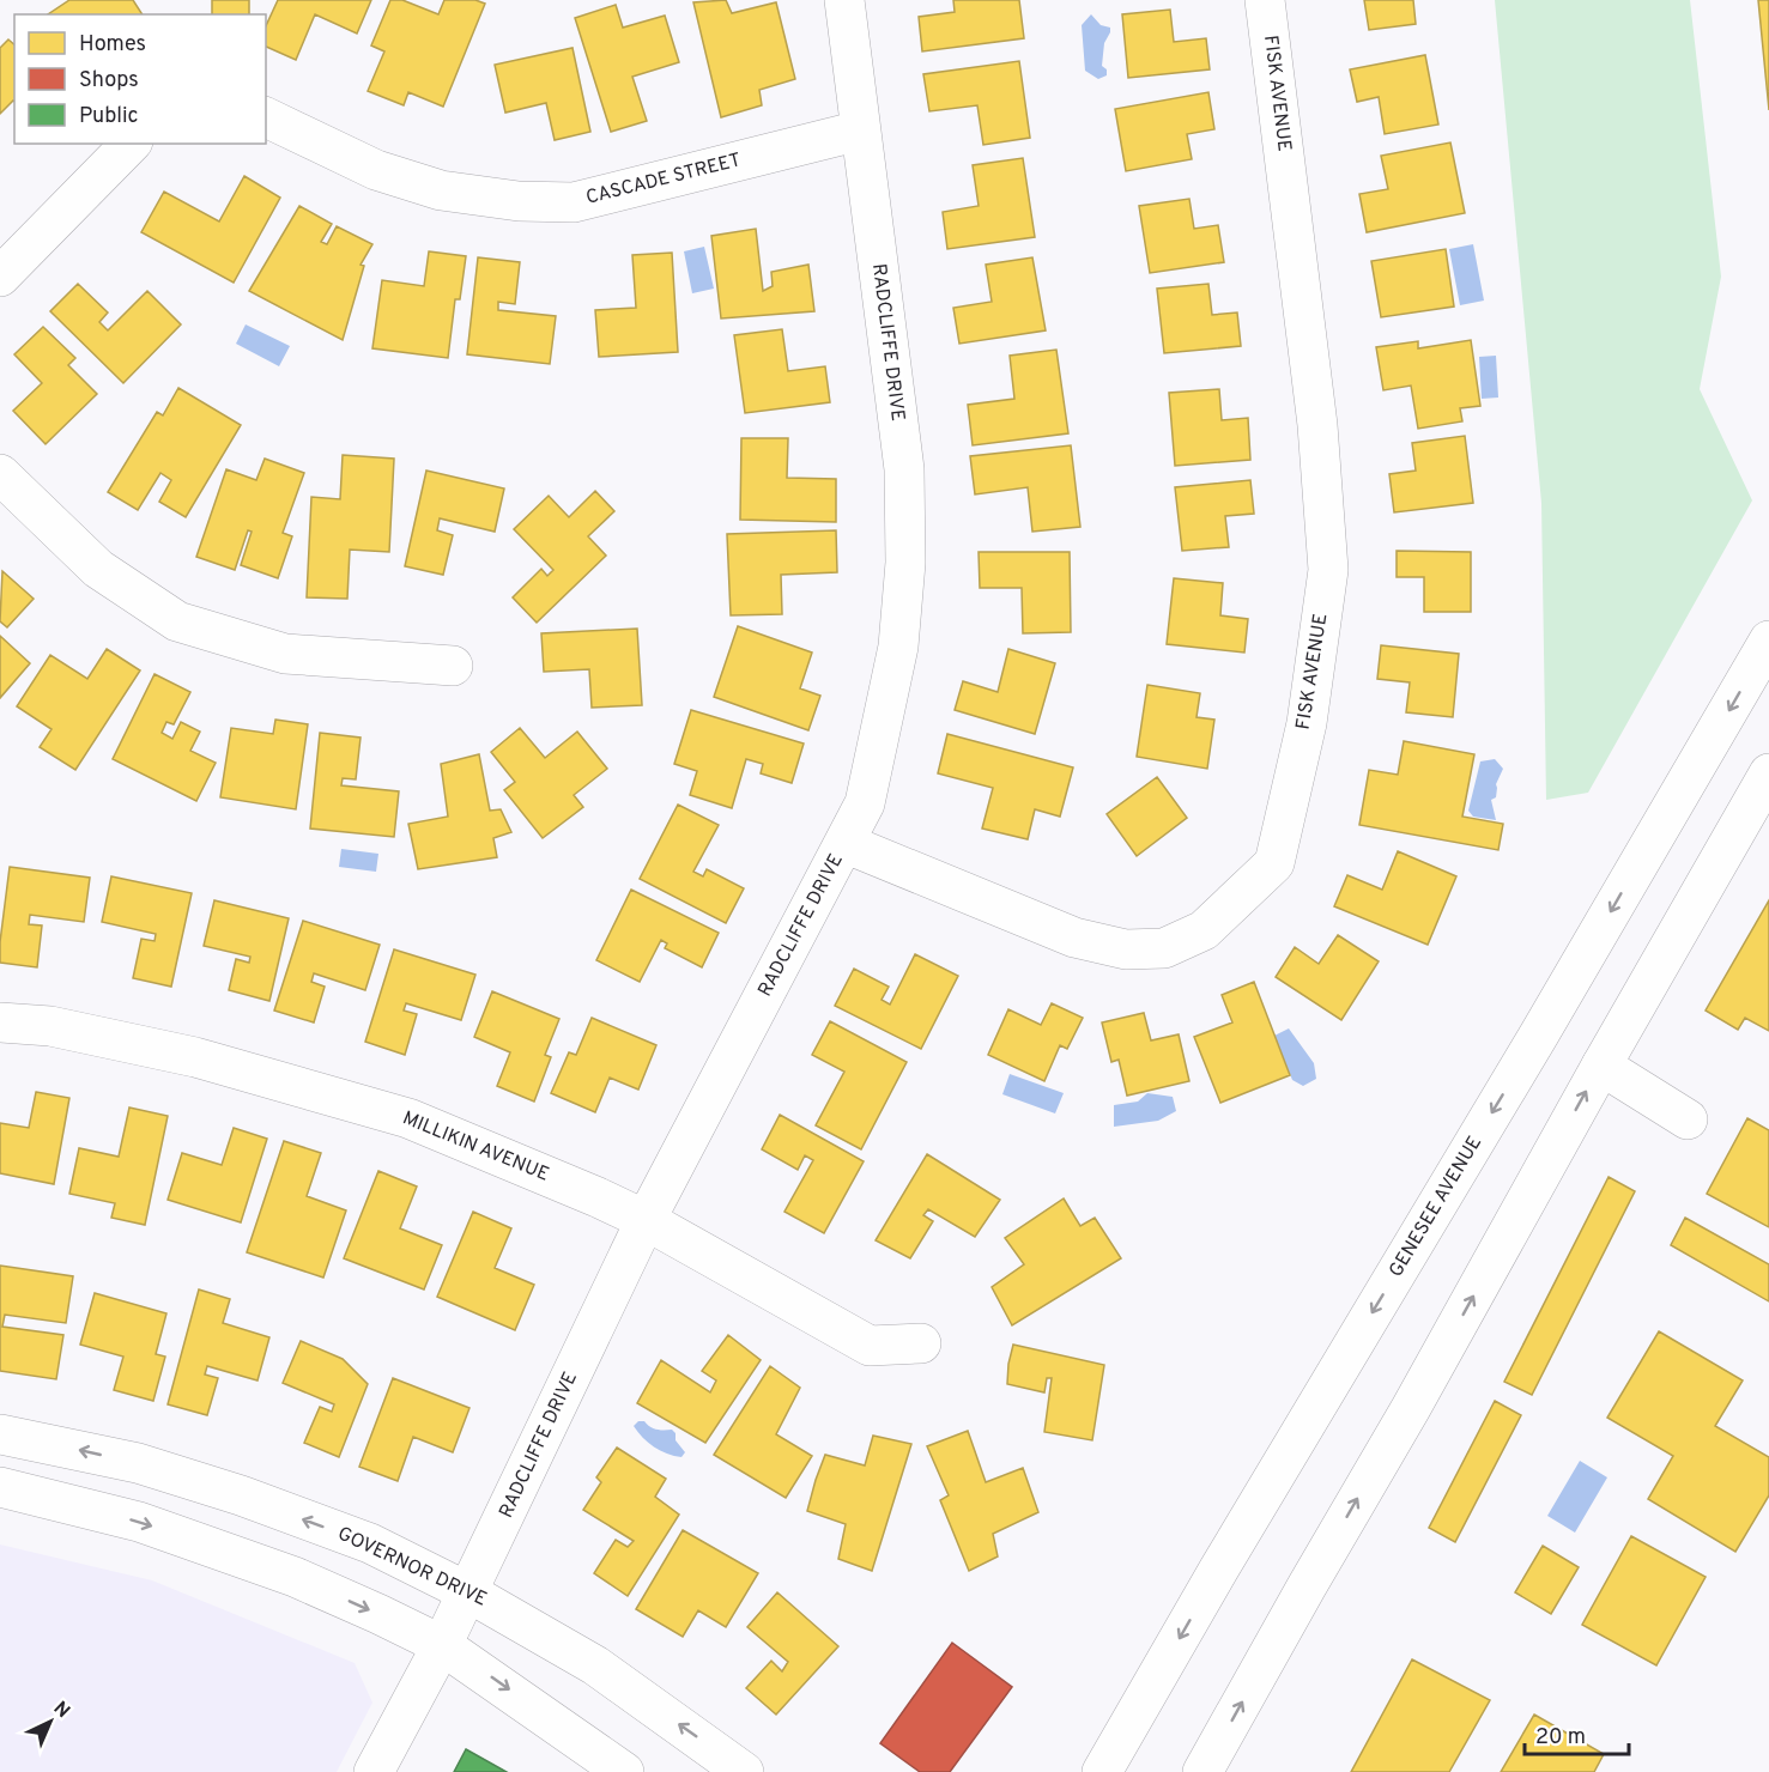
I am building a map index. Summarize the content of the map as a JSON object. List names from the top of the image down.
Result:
{
  "streets": {
    "street": [
      "FISK AVENUE",
      "CASCADE STREET",
      "RADCLIFFE DRIVE",
      "MILLIKIN AVENUE",
      "GENESEE AVENUE",
      "GOVERNOR DRIVE"
    ]
  },
  "crossings": [
    ["FISK AVENUE", "RADCLIFFE DRIVE"],
    ["CASCADE STREET", "RADCLIFFE DRIVE"],
    ["RADCLIFFE DRIVE", "MILLIKIN AVENUE"],
    ["RADCLIFFE DRIVE", "GOVERNOR DRIVE"]
  ],
  "legend": ["Homes", "Shops", "Public"],
  "scale_bar": "20 m",
  "north": "top right"
}
